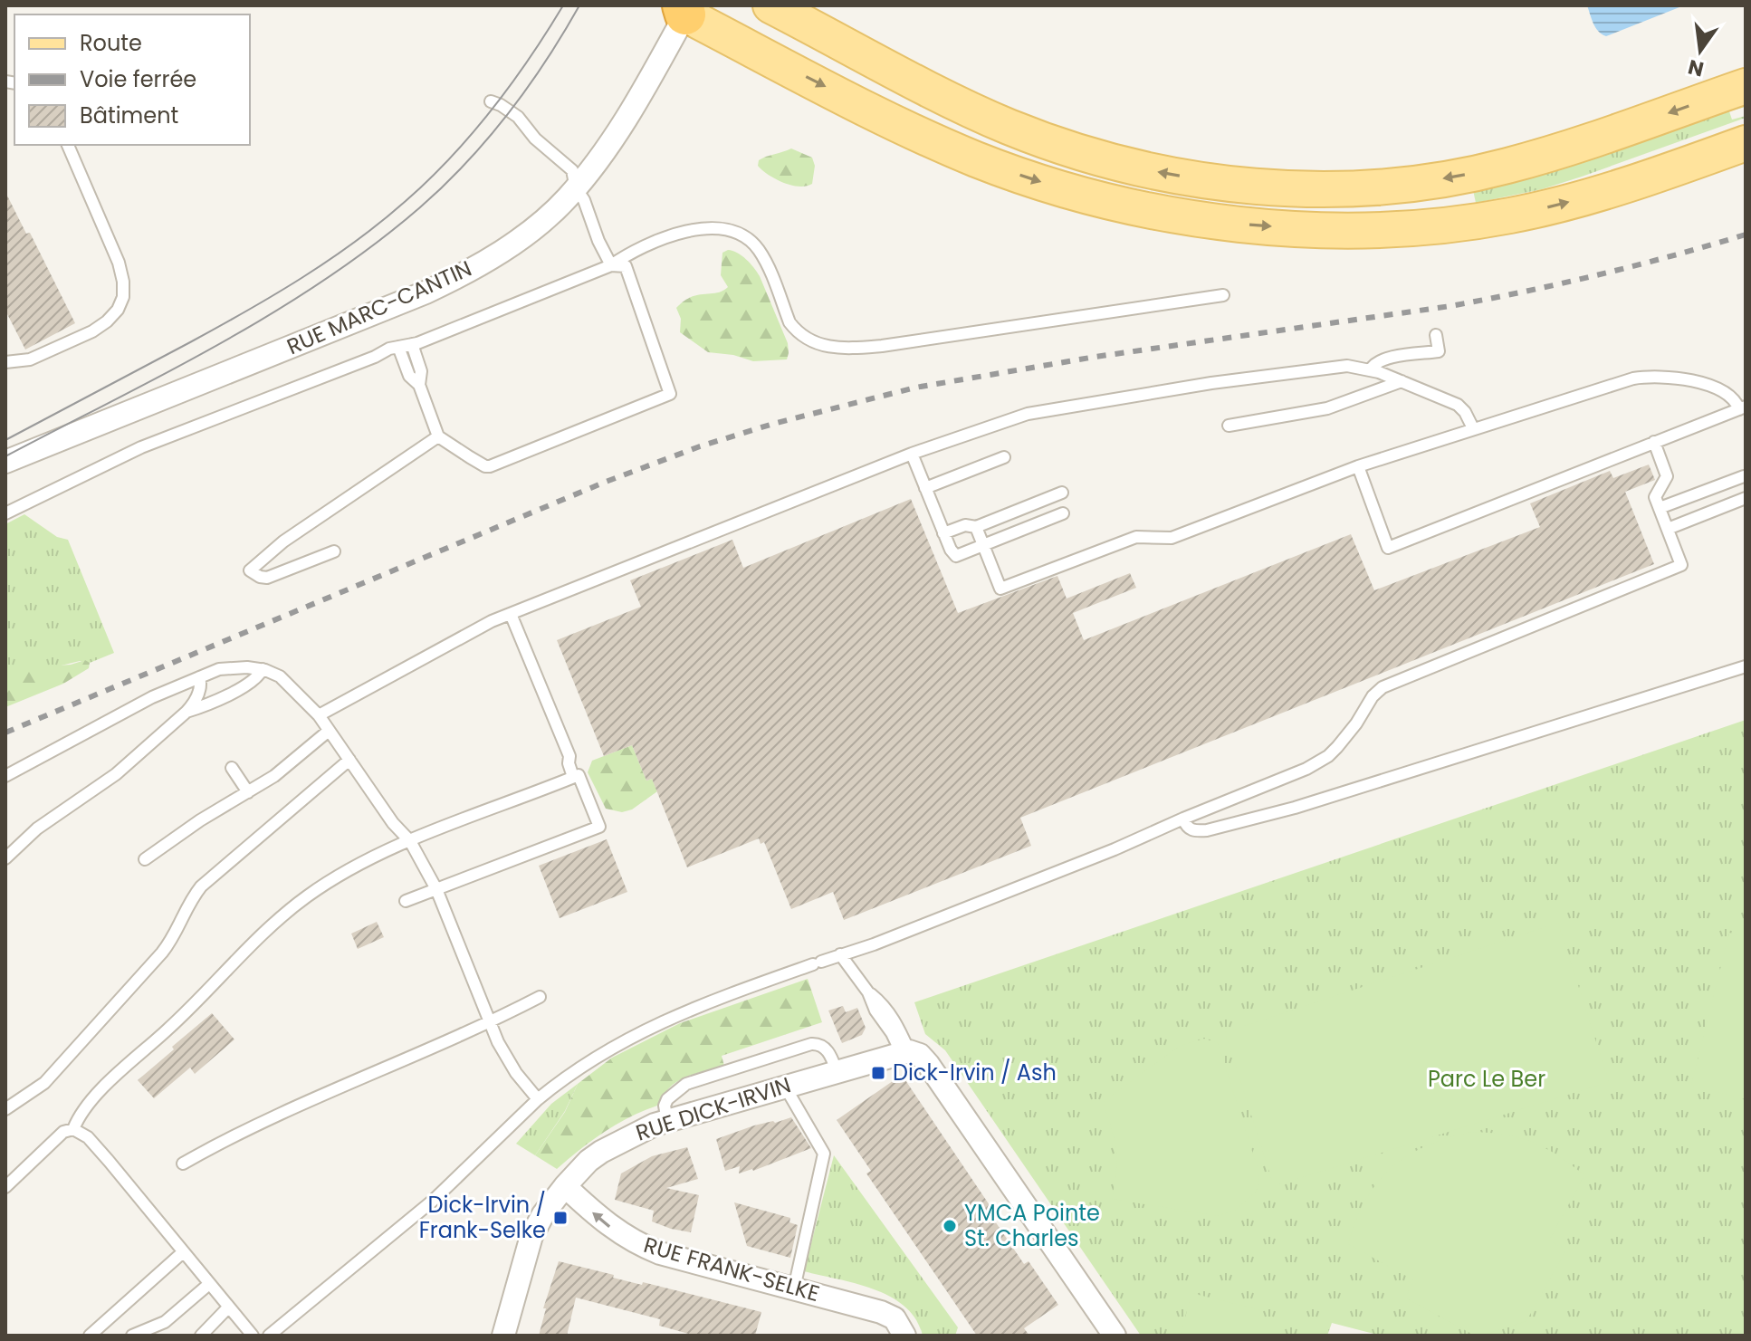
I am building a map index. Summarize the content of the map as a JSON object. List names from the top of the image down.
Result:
{
  "streets": {
    "street": ["RUE MARC-CANTIN", "RUE DICK-IRVIN", "RUE FRANK-SELKE"]
  },
  "crossings": [
    ["RUE DICK-IRVIN", "RUE FRANK-SELKE"]
  ],
  "one_way": ["RUE FRANK-SELKE"],
  "parks": ["Parc Le Ber"],
  "places": {
    "transit": ["Dick-Irvin / Ash", "Dick-Irvin / Frank-Selke"],
    "other": ["YMCA Pointe St. Charles"]
  },
  "legend": ["Route", "Voie ferrée", "Bâtiment"],
  "north": "bottom"
}
